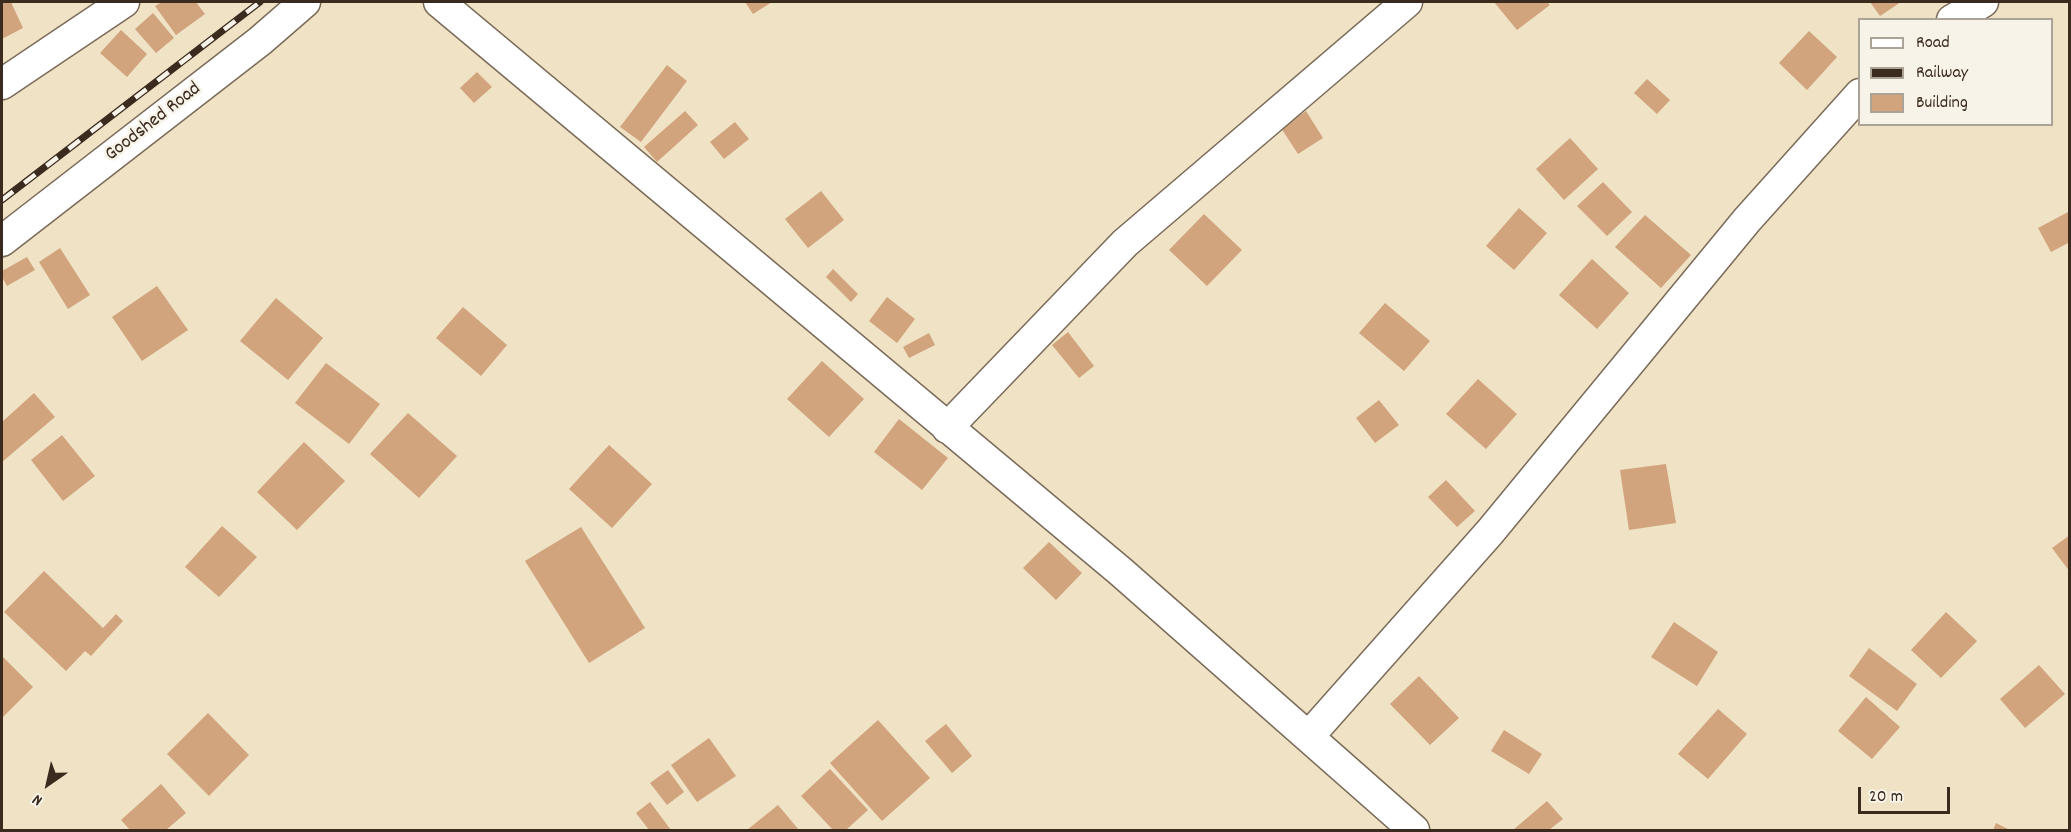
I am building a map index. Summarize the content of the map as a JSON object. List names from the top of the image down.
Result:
{
  "streets": {
    "street": ["Goodshed Road"]
  },
  "legend": ["Road", "Railway", "Building"],
  "scale_bar": "20 m",
  "north": "bottom left"
}
